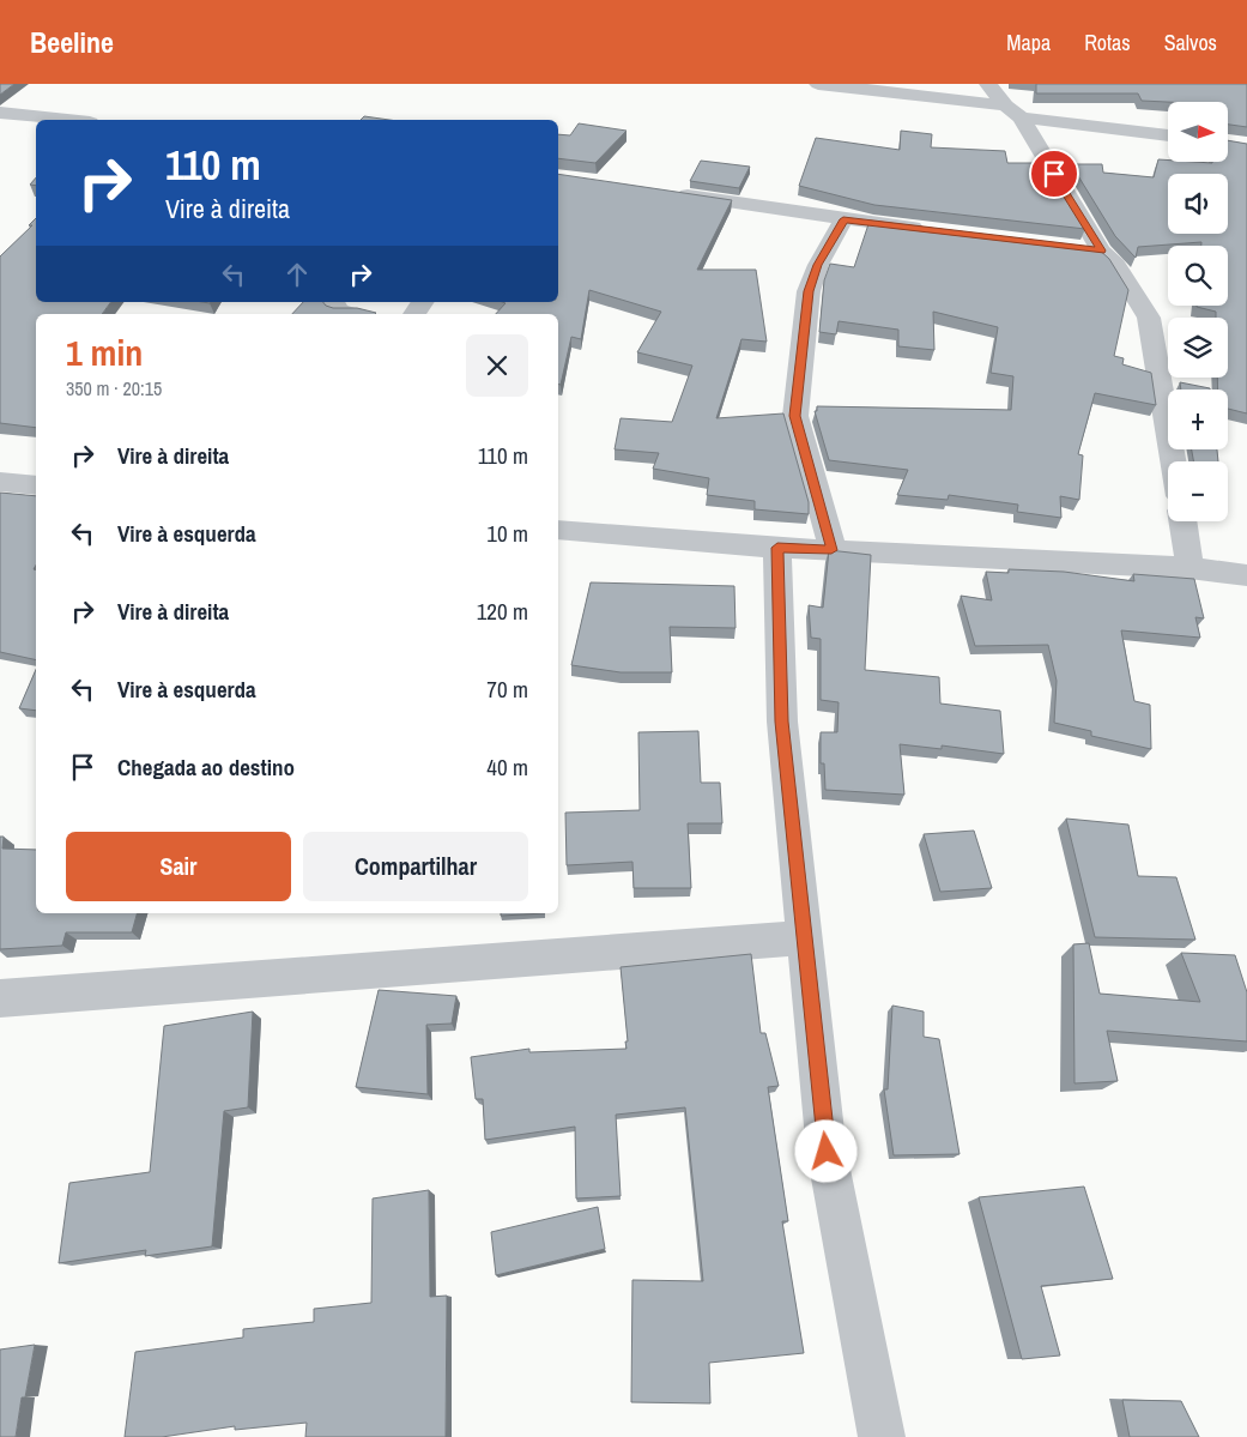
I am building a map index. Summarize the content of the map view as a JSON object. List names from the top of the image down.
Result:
{
  "north": "right",
  "page": {
    "header": "Beeline",
    "nav": ["Mapa", "Rotas", "Salvos"],
    "map_buttons": ["+", "−"],
    "turn": ["110 m", "Vire à direita"],
    "heading": ["1 min", "350 m · 20:15"],
    "list": [
      {
        "name": "Vire à direita",
        "value": "110 m"
      },
      {
        "name": "Vire à esquerda",
        "value": "10 m"
      },
      {
        "name": "Vire à direita",
        "value": "120 m"
      },
      {
        "name": "Vire à esquerda",
        "value": "70 m"
      },
      {
        "name": "Chegada ao destino",
        "value": "40 m"
      }
    ],
    "buttons": ["Sair", "Compartilhar"]
  }
}
